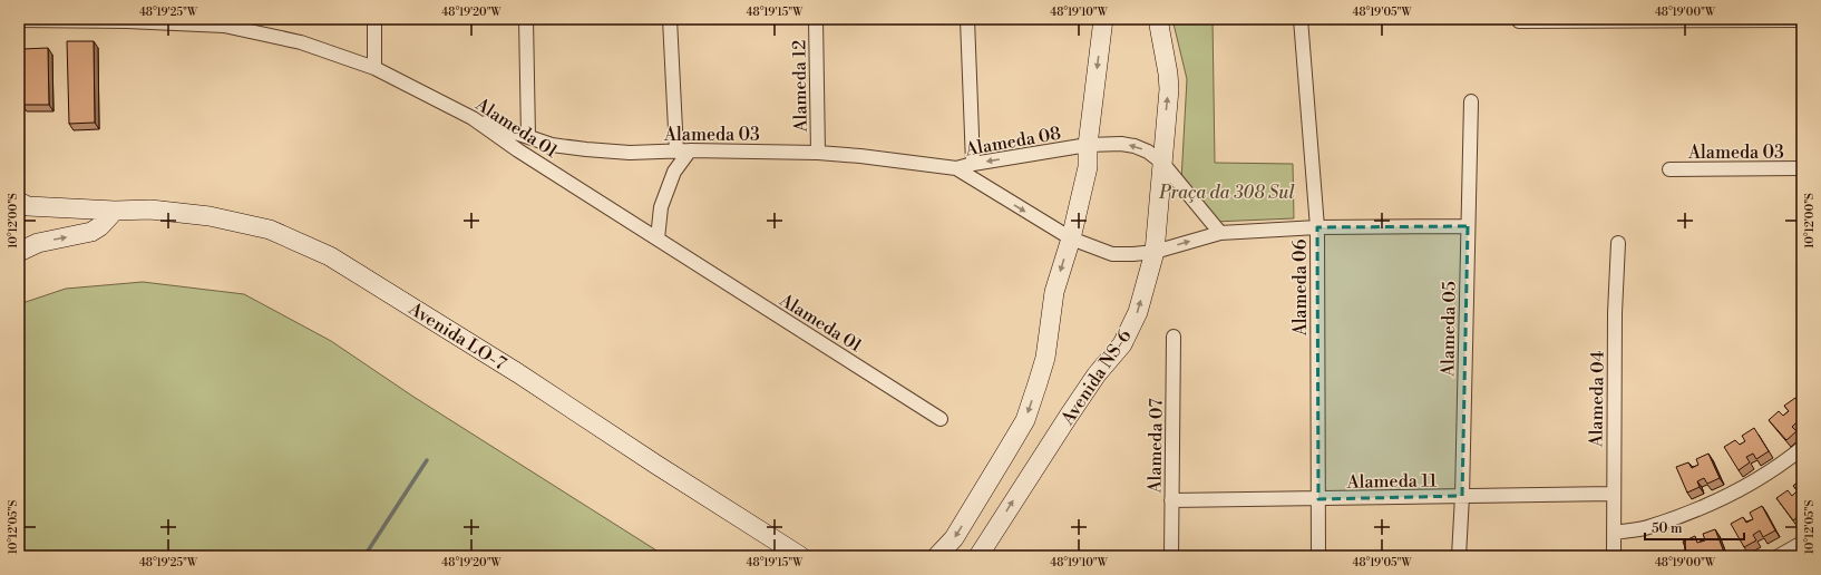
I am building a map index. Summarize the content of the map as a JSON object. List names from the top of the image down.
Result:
{
  "streets": {
    "street": [
      "Alameda 12",
      "Alameda 01",
      "Alameda 03",
      "Alameda 08",
      "Alameda 06",
      "Alameda 05",
      "Avenida LO-7",
      "Avenida NS-6",
      "Alameda 04",
      "Alameda 07",
      "Alameda 11"
    ]
  },
  "crossings": [
    ["Alameda 12", "Alameda 03"],
    ["Alameda 01", "Alameda 03"],
    ["Alameda 03", "Alameda 08"],
    ["Alameda 08", "Alameda 06"],
    ["Alameda 08", "Alameda 05"],
    ["Alameda 08", "Avenida NS-6"],
    ["Alameda 06", "Alameda 11"],
    ["Alameda 05", "Alameda 11"],
    ["Alameda 04", "Alameda 11"],
    ["Alameda 07", "Alameda 11"]
  ],
  "parks": ["Praça da 308 Sul"],
  "scale_bar": "50 m",
  "coordinates": [
    "48°19'25\"W",
    "48°19'20\"W",
    "48°19'15\"W",
    "48°19'10\"W",
    "48°19'05\"W",
    "48°19'00\"W",
    "10°12'00\"S",
    "10°12'05\"S"
  ]
}
